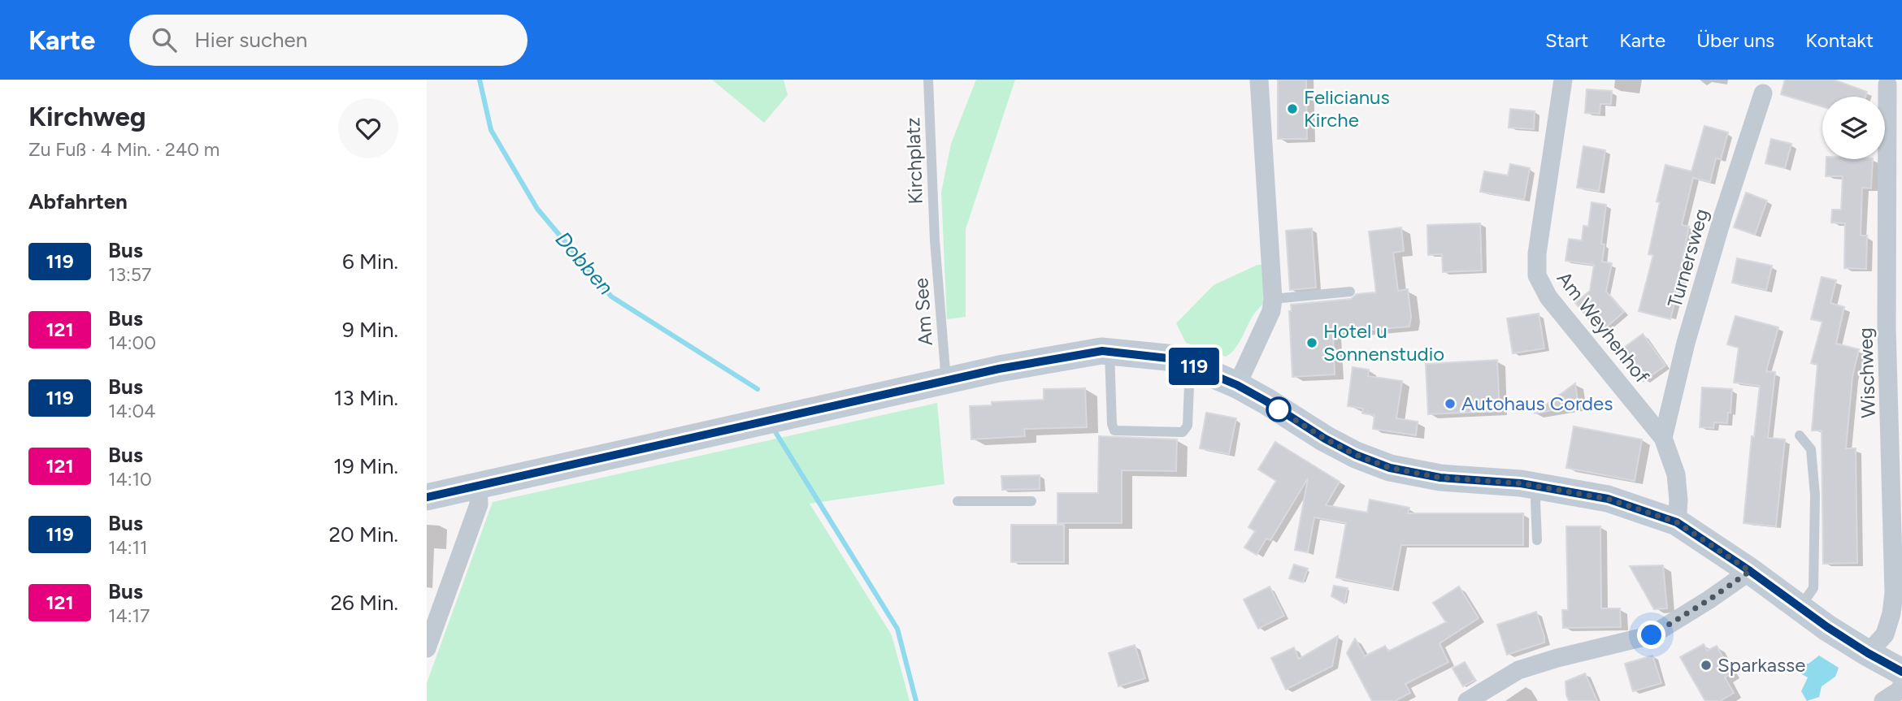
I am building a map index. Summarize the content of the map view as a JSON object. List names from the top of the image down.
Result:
{
  "streets": {
    "street": ["Turnersweg", "Am Weyhenhof", "Wischweg"],
    "lane": ["Kirchplatz", "Am See"]
  },
  "crossings": [
    ["Kirchplatz", "Am See"],
    ["Turnersweg", "Am Weyhenhof"]
  ],
  "water": ["Dobben"],
  "places": [
    "Felicianus Kirche",
    "Hotel u Sonnenstudio",
    "Autohaus Cordes",
    "Sparkasse"
  ],
  "lines": ["bus line 119"],
  "page": {
    "header": "Karte",
    "search": "Hier suchen",
    "nav": [
      "Start",
      "Karte",
      "Über uns",
      "Kontakt"
    ],
    "heading": [
      ["Kirchweg", "Zu Fuß · 4 Min. · 240 m"],
      "Abfahrten"
    ],
    "on_map": "119",
    "list": [
      {
        "mark": "119",
        "name": "Bus",
        "note": "13:57",
        "value": "6 Min."
      },
      {
        "mark": "121",
        "name": "Bus",
        "note": "14:00",
        "value": "9 Min."
      },
      {
        "mark": "119",
        "name": "Bus",
        "note": "14:04",
        "value": "13 Min."
      },
      {
        "mark": "121",
        "name": "Bus",
        "note": "14:10",
        "value": "19 Min."
      },
      {
        "mark": "119",
        "name": "Bus",
        "note": "14:11",
        "value": "20 Min."
      },
      {
        "mark": "121",
        "name": "Bus",
        "note": "14:17",
        "value": "26 Min."
      }
    ]
  }
}
